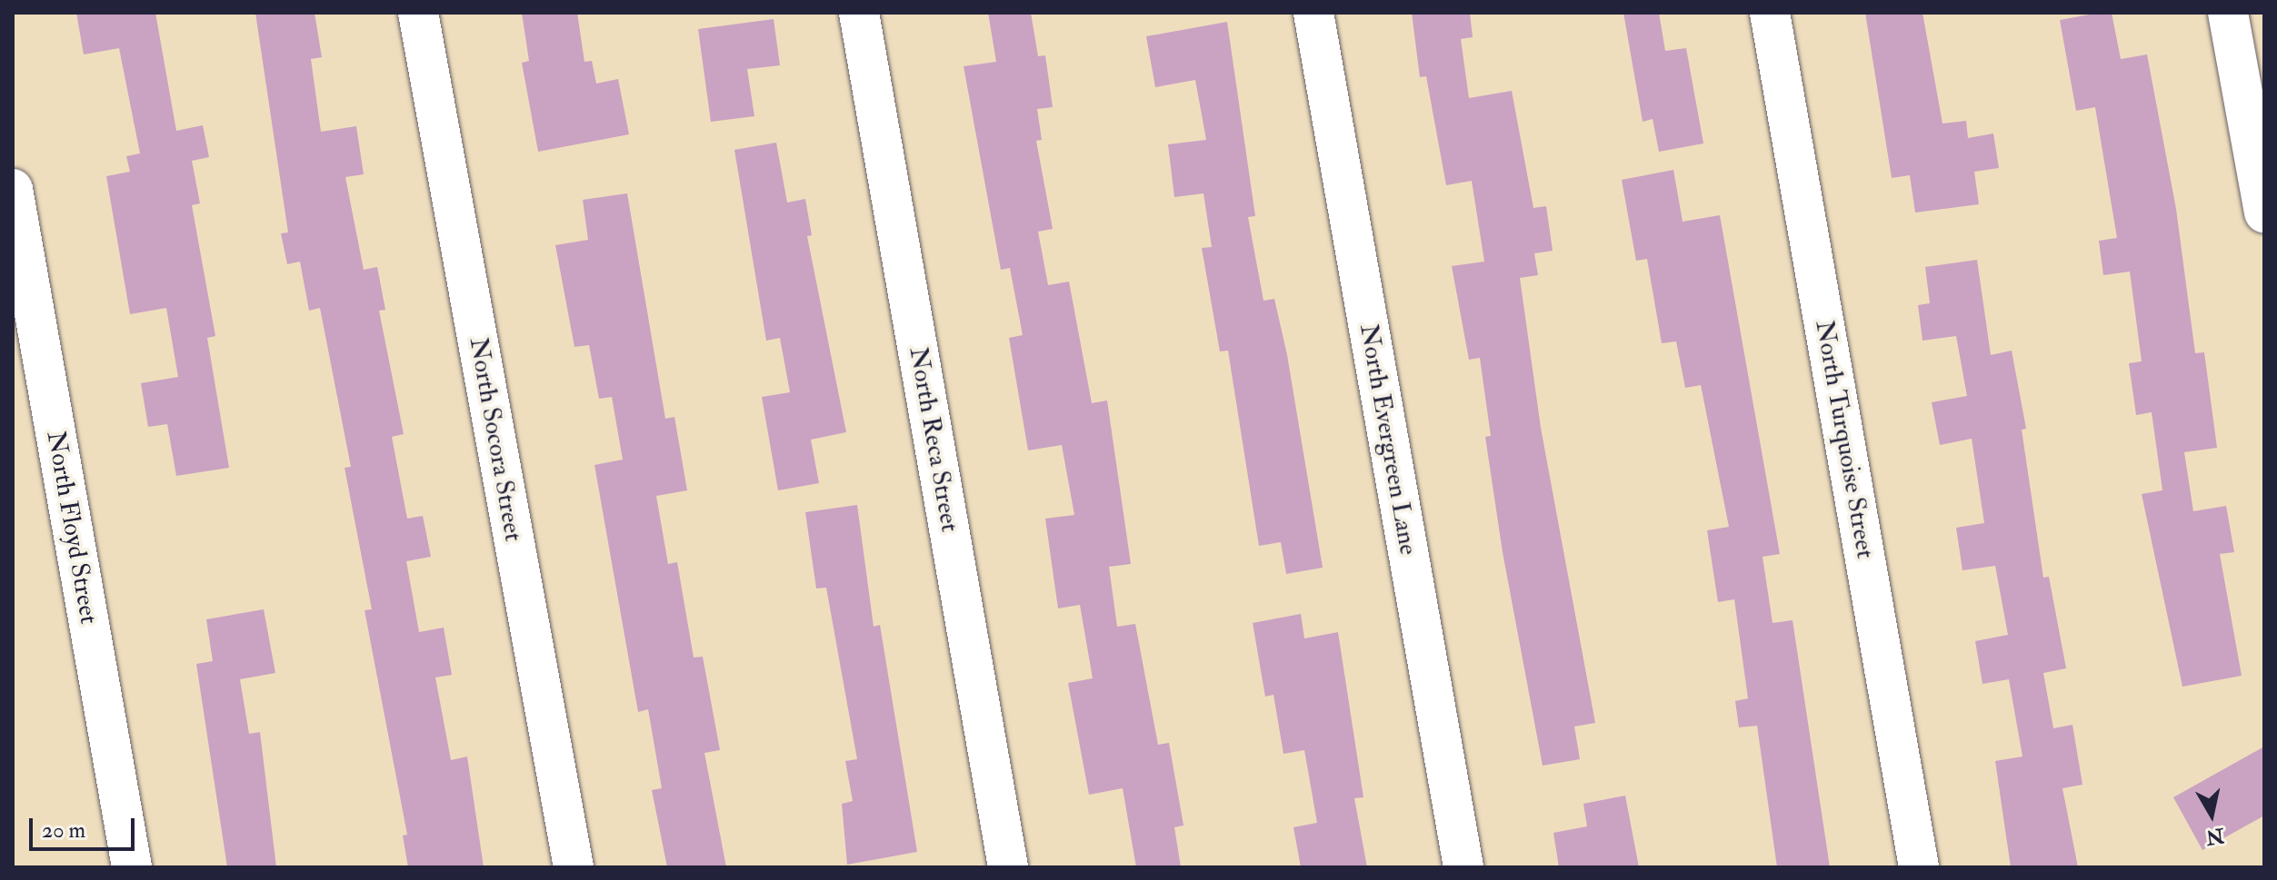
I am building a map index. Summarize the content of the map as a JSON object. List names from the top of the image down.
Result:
{
  "streets": {
    "street": [
      "North Socora Street",
      "North Reca Street",
      "North Evergreen Lane",
      "North Turquoise Street",
      "North Floyd Street"
    ]
  },
  "scale_bar": "20 m",
  "north": "bottom"
}
